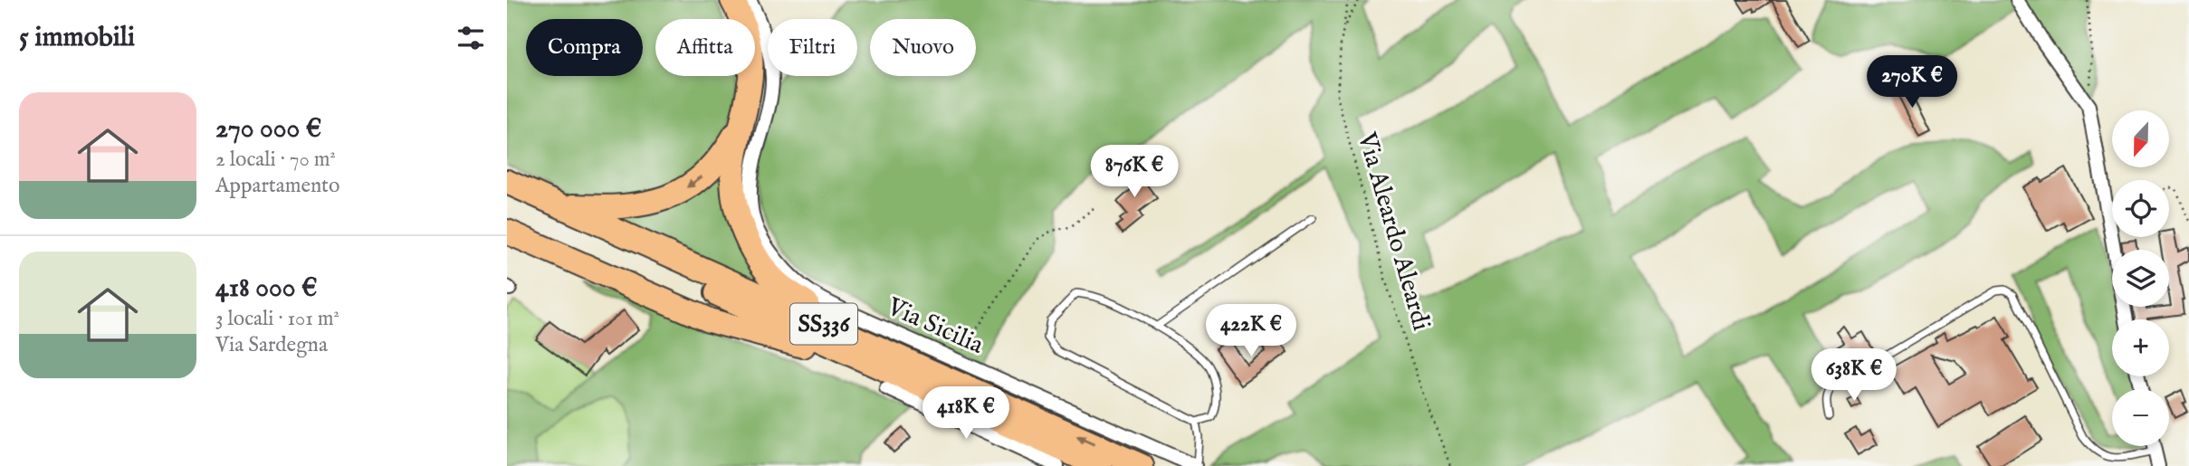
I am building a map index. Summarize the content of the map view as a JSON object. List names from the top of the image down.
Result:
{
  "streets": {
    "highway": ["SS336"],
    "street": ["Via Sicilia"],
    "path": ["Via Aleardo Aleardi"]
  },
  "north": "bottom",
  "page": {
    "heading": "5 immobili",
    "chip": [
      "Compra",
      "Affitta",
      "Filtri",
      "Nuovo"
    ],
    "price": [
      "270K €",
      "876K €",
      "422K €",
      "638K €",
      "418K €"
    ],
    "list": [
      {
        "name": "270 000 €",
        "note": "2 locali · 70 m² · Appartamento"
      },
      {
        "name": "418 000 €",
        "note": "3 locali · 101 m² · Via Sardegna"
      }
    ],
    "map_buttons": ["+", "−"]
  }
}
